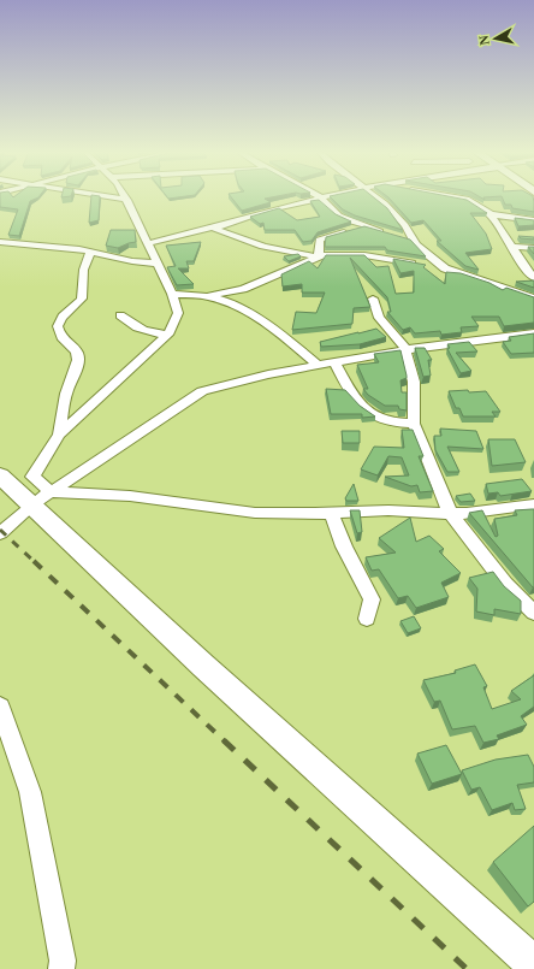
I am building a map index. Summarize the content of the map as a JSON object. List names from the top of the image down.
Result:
{
  "north": "left"
}
